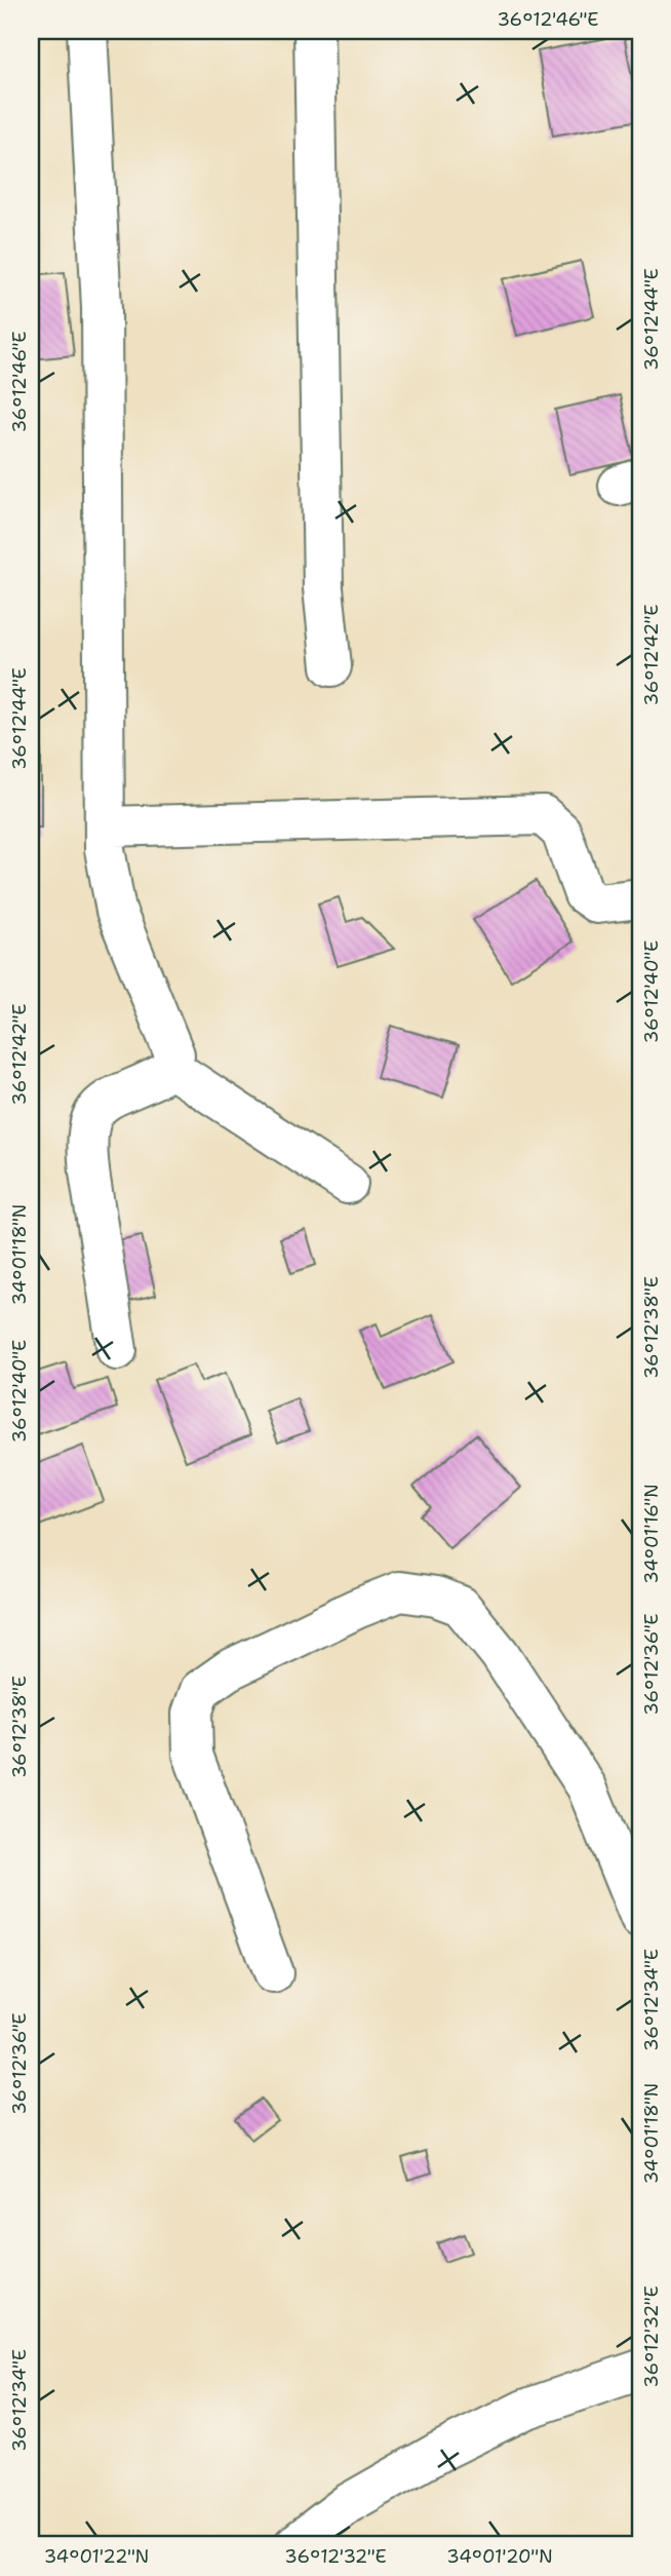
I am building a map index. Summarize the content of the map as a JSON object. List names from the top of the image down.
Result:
{
  "coordinates": [
    "36°12'46\"E",
    "36°12'44\"E",
    "36°12'42\"E",
    "36°12'40\"E",
    "34°01'18\"N",
    "36°12'38\"E",
    "34°01'16\"N",
    "36°12'36\"E",
    "36°12'34\"E",
    "36°12'32\"E",
    "34°01'22\"N",
    "34°01'20\"N"
  ]
}
